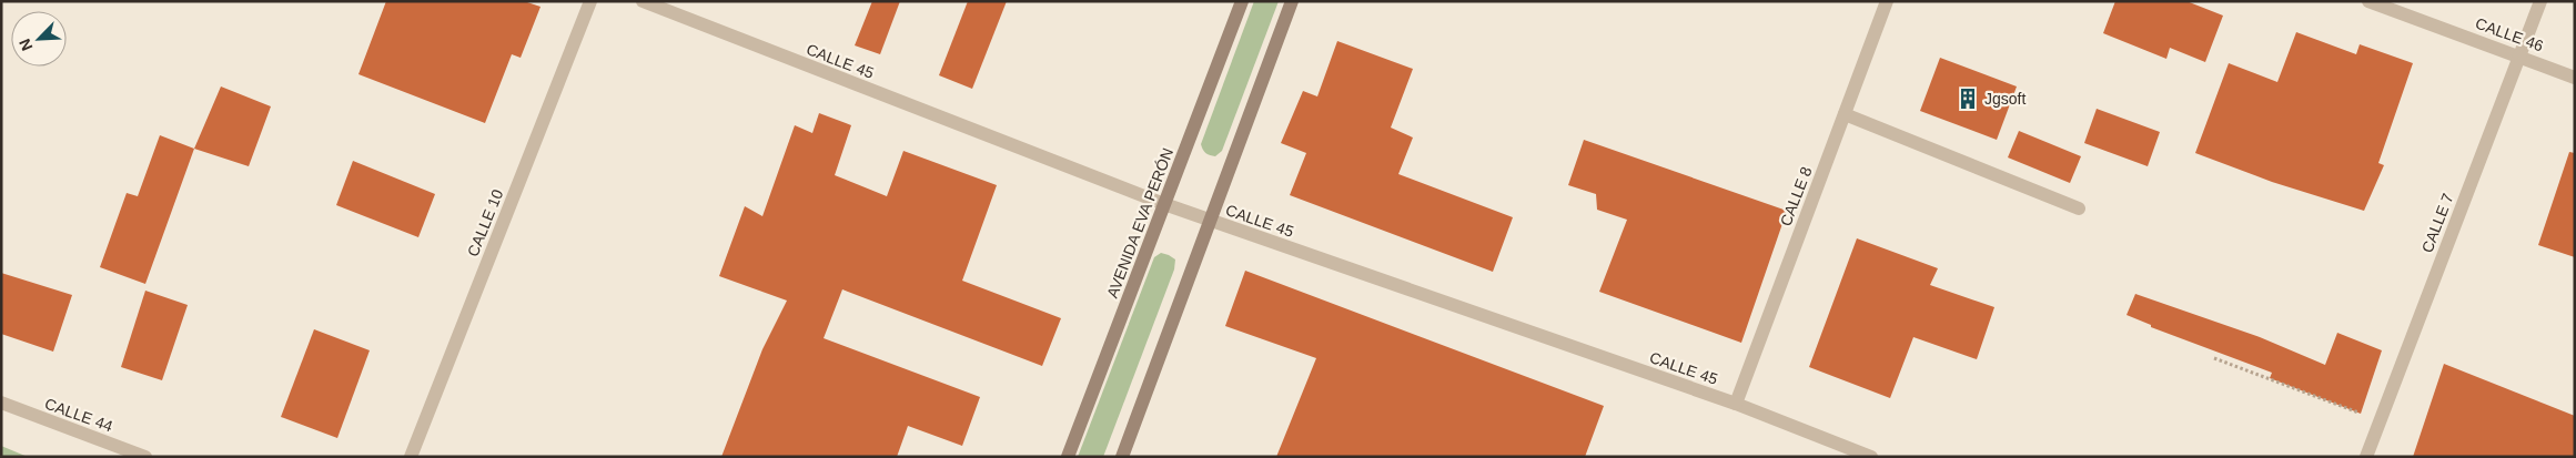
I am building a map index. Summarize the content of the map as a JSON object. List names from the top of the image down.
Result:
{
  "streets": {
    "main road": ["AVENIDA EVA PERÓN"],
    "street": [
      "CALLE 46",
      "CALLE 45",
      "CALLE 8",
      "CALLE 10",
      "CALLE 7",
      "CALLE 44"
    ]
  },
  "crossings": [
    ["CALLE 46", "CALLE 7"],
    ["CALLE 45", "CALLE 8"],
    ["CALLE 45", "AVENIDA EVA PERÓN"]
  ],
  "places": {
    "building": ["Jgsoft"]
  },
  "north": "bottom left"
}
